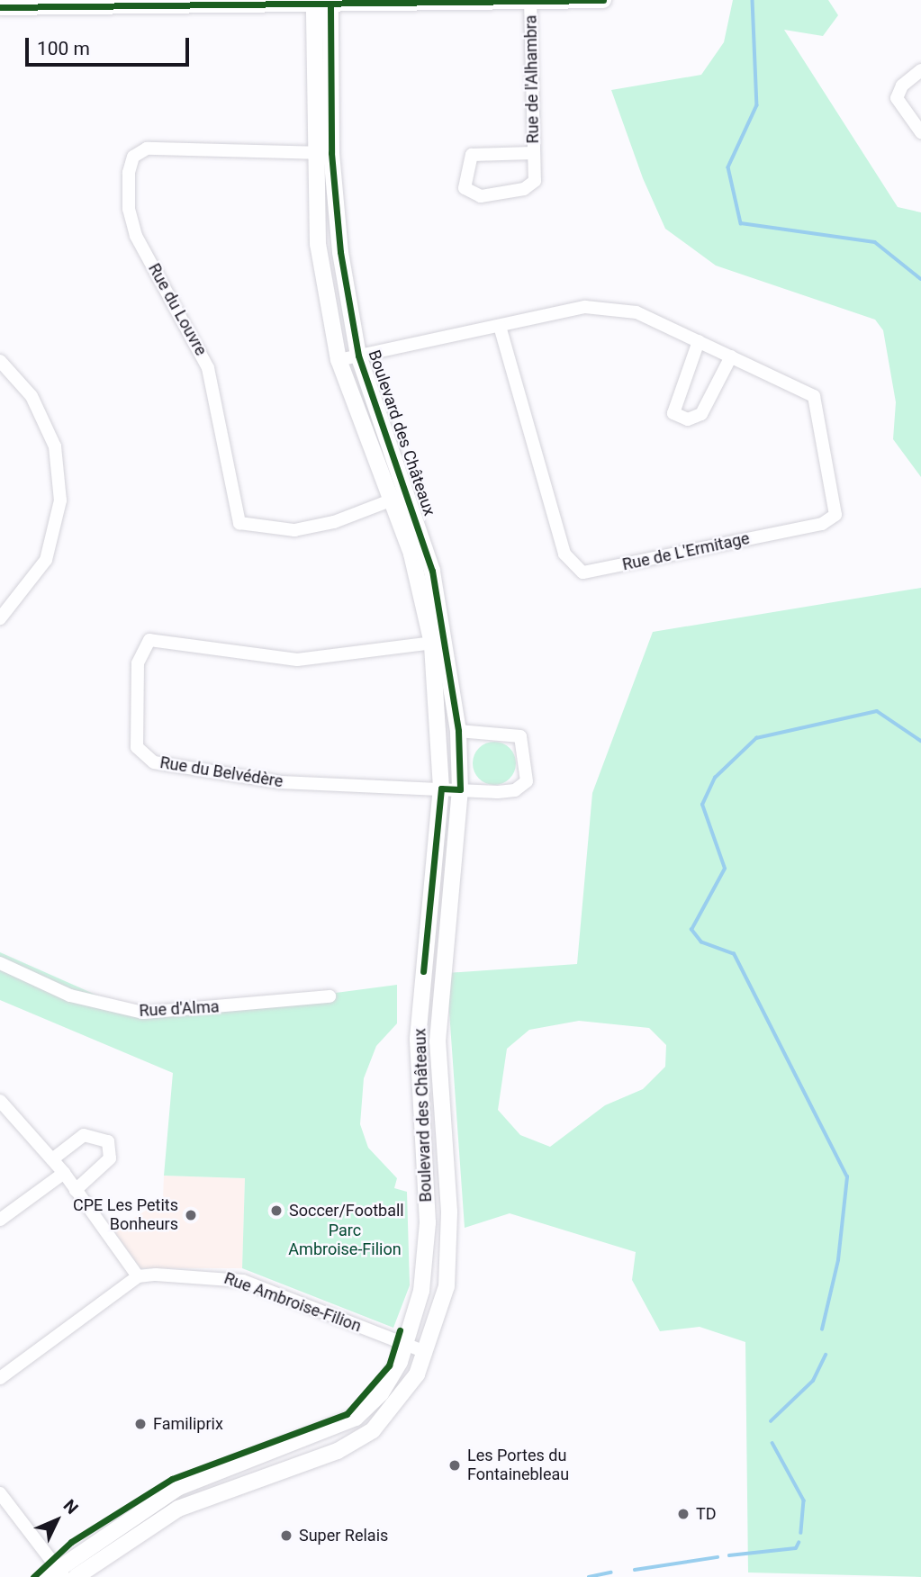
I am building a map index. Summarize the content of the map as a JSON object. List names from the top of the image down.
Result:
{
  "streets": {
    "street": [
      "Rue de l'Alhambra",
      "Rue du Louvre",
      "Boulevard des Châteaux",
      "Rue de L'Ermitage",
      "Rue du Belvédère",
      "Rue d'Alma",
      "Rue Ambroise-Filion"
    ]
  },
  "crossings": [
    ["Rue du Louvre", "Boulevard des Châteaux"],
    ["Boulevard des Châteaux", "Rue de L'Ermitage"],
    ["Boulevard des Châteaux", "Rue du Belvédère"],
    ["Boulevard des Châteaux", "Rue Ambroise-Filion"]
  ],
  "parks": ["Parc Ambroise-Filion"],
  "places": [
    "Soccer/Football",
    "CPE Les Petits Bonheurs",
    "Familiprix",
    "Les Portes du Fontainebleau",
    "TD",
    "Super Relais"
  ],
  "scale_bar": "100 m",
  "north": "top right"
}
